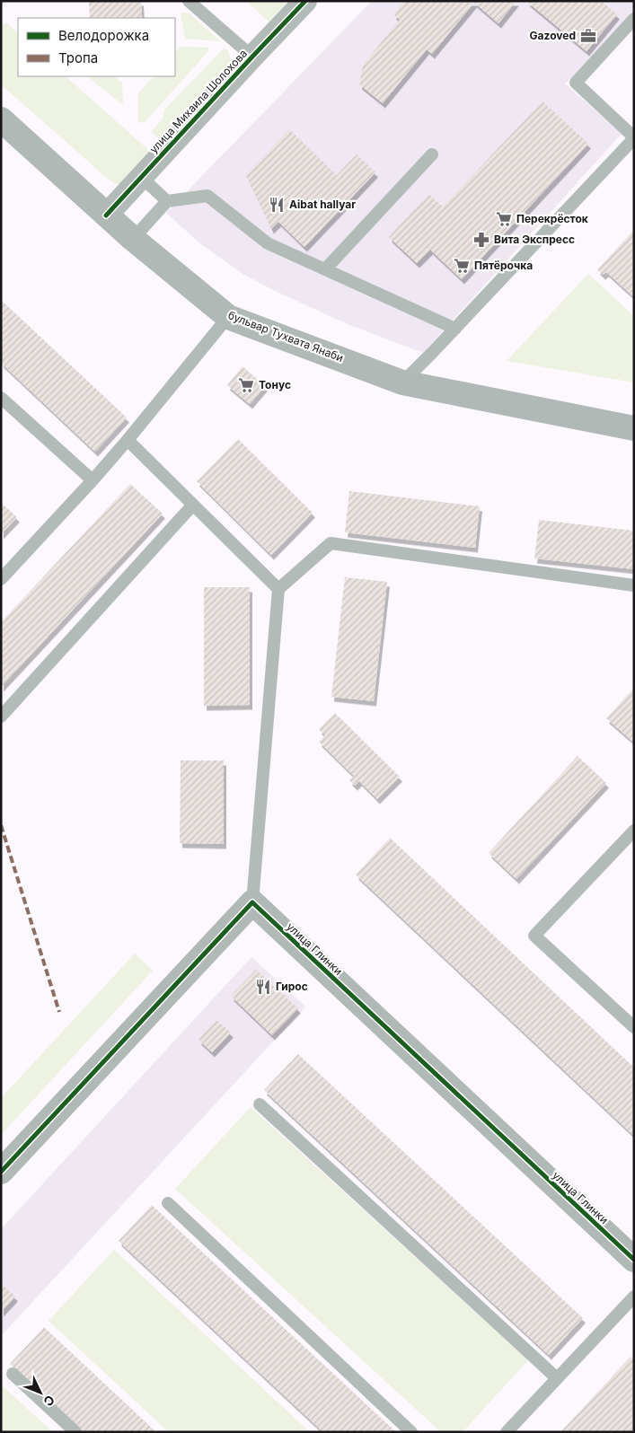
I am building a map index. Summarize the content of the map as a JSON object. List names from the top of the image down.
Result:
{
  "streets": {
    "street": ["улица Михаила Шолохова", "бульвар Тухвата Янаби", "улица Глинки"]
  },
  "crossings": [
    ["улица Михаила Шолохова", "бульвар Тухвата Янаби"]
  ],
  "places": {
    "office": ["Gazoved"],
    "restaurant": ["Aibat hallyar", "Гирос"],
    "supermarket": ["Перекрёсток", "Пятёрочка", "Тонус"],
    "pharmacy": ["Вита Экспресс"]
  },
  "legend": ["Велодорожка", "Тропа"],
  "north": "bottom right"
}
